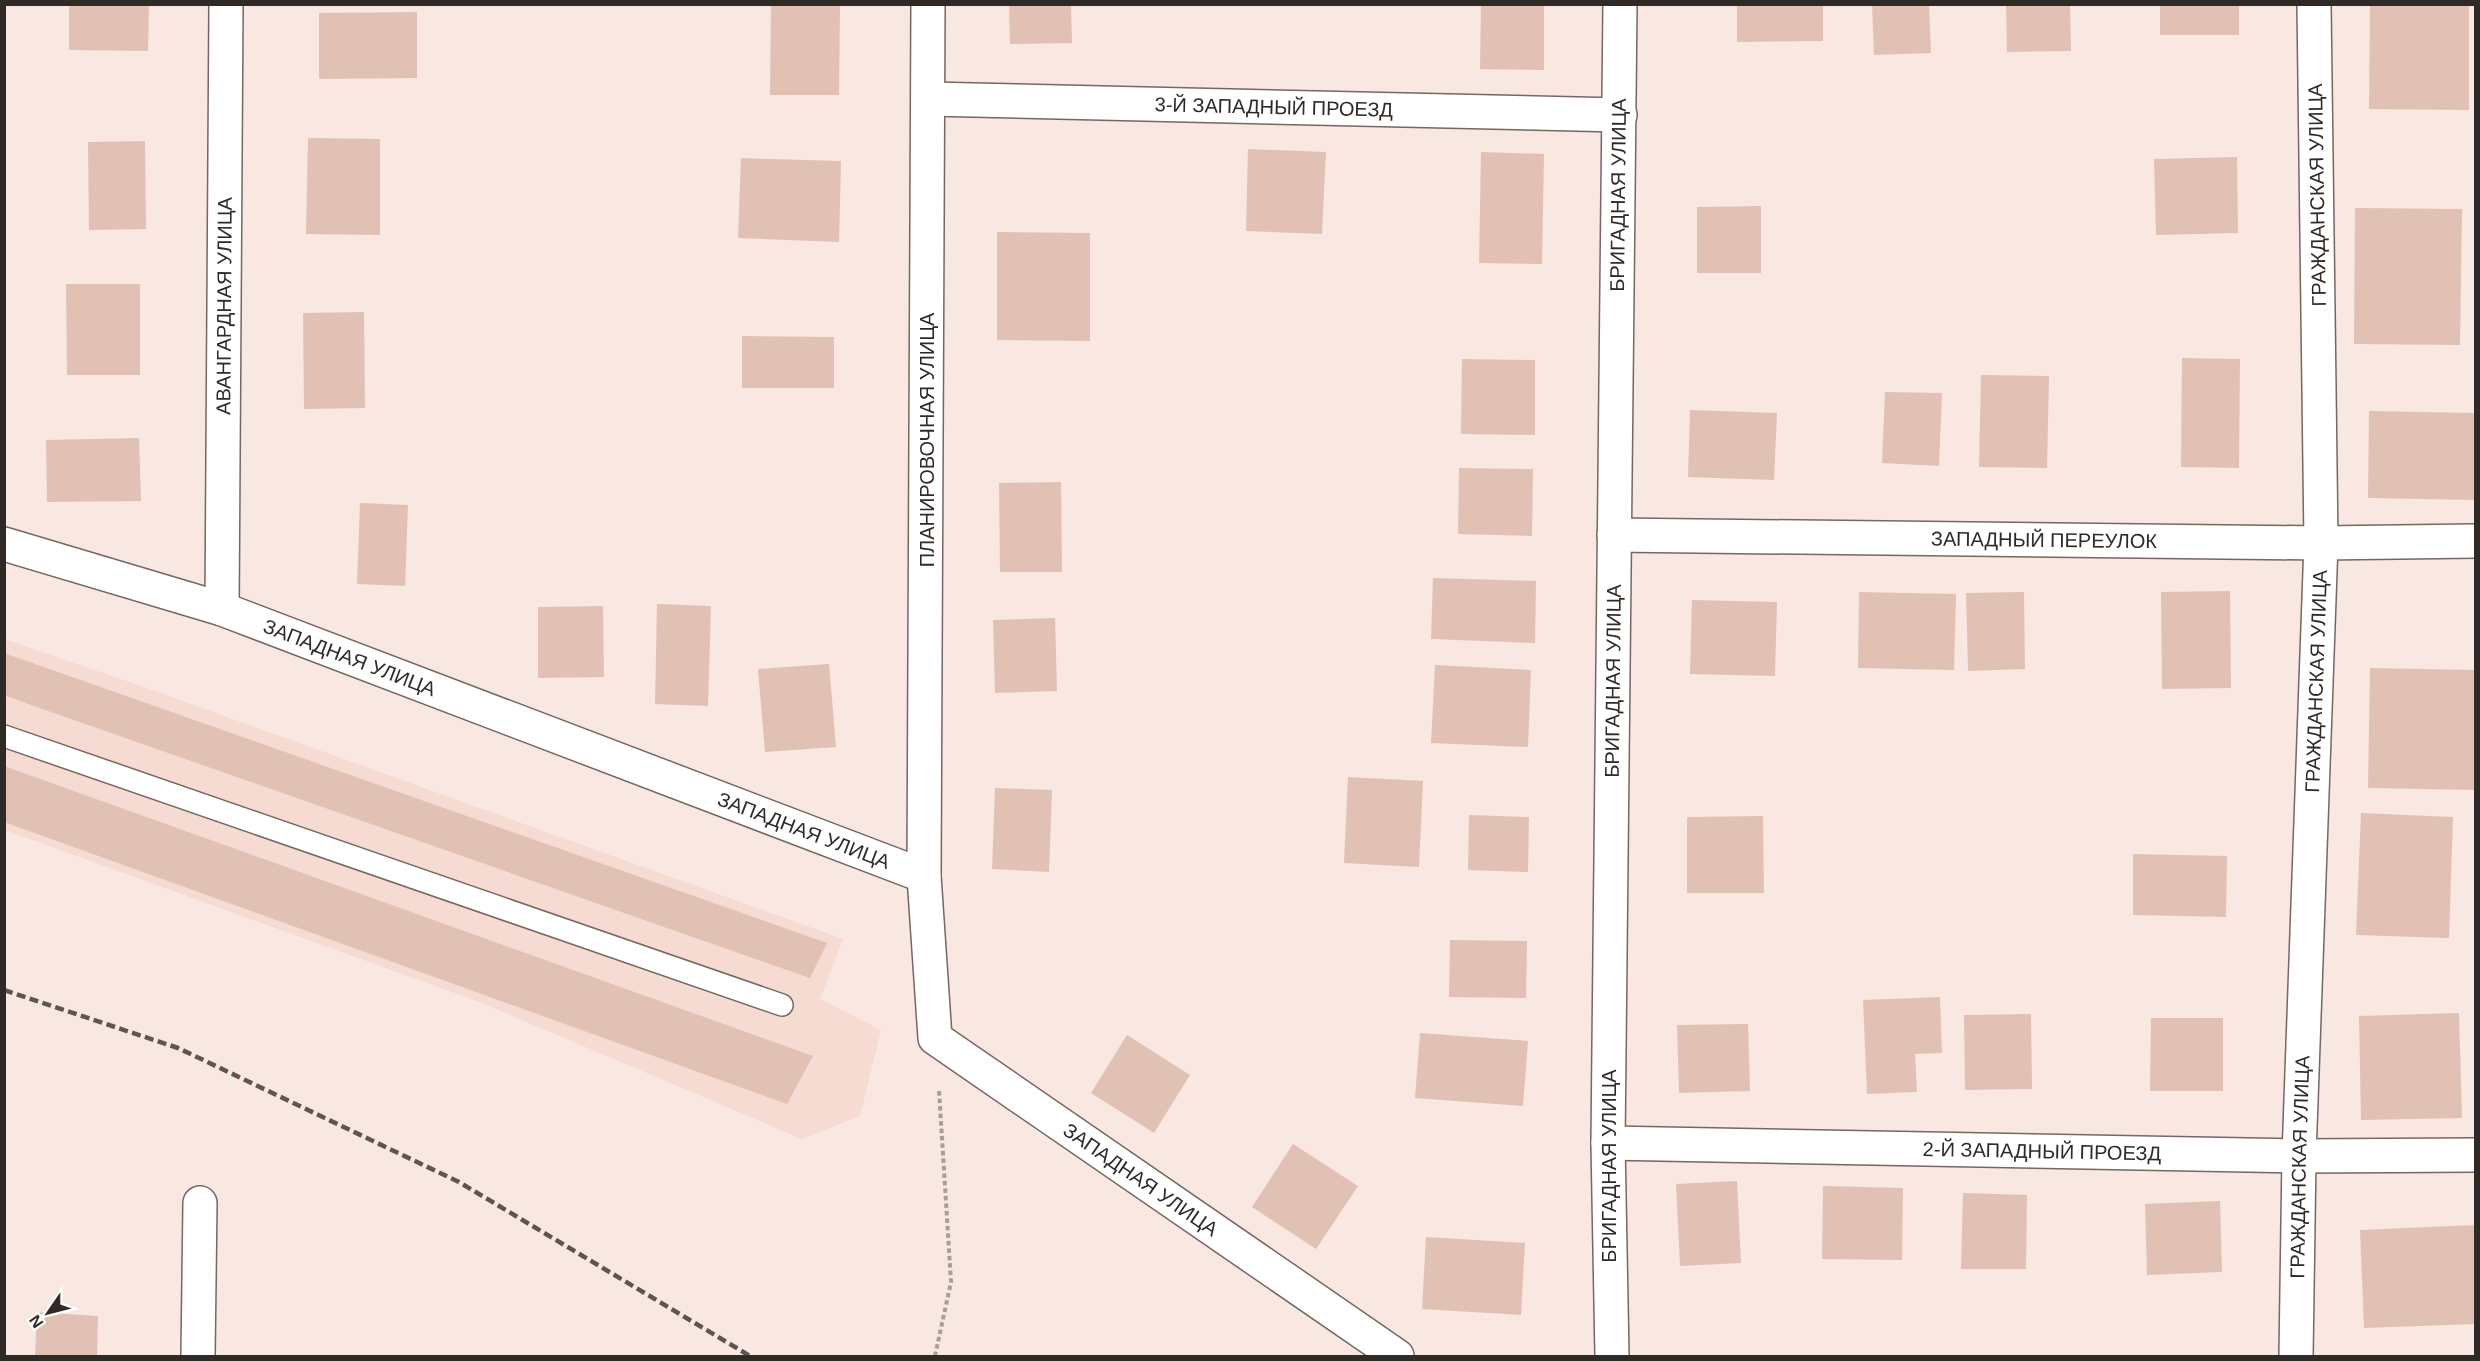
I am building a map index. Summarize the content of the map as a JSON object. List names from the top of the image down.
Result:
{
  "streets": {
    "street": [
      "3-Й ЗАПАДНЫЙ ПРОЕЗД",
      "БРИГАДНАЯ УЛИЦА",
      "ГРАЖДАНСКАЯ УЛИЦА",
      "АВАНГАРДНАЯ УЛИЦА",
      "ПЛАНИРОВОЧНАЯ УЛИЦА",
      "ЗАПАДНЫЙ ПЕРЕУЛОК",
      "ЗАПАДНАЯ УЛИЦА",
      "2-Й ЗАПАДНЫЙ ПРОЕЗД"
    ]
  },
  "crossings": [
    ["3-Й ЗАПАДНЫЙ ПРОЕЗД", "БРИГАДНАЯ УЛИЦА"],
    ["3-Й ЗАПАДНЫЙ ПРОЕЗД", "ПЛАНИРОВОЧНАЯ УЛИЦА"],
    ["БРИГАДНАЯ УЛИЦА", "ЗАПАДНЫЙ ПЕРЕУЛОК"],
    ["БРИГАДНАЯ УЛИЦА", "2-Й ЗАПАДНЫЙ ПРОЕЗД"],
    ["ГРАЖДАНСКАЯ УЛИЦА", "ЗАПАДНЫЙ ПЕРЕУЛОК"],
    ["ГРАЖДАНСКАЯ УЛИЦА", "2-Й ЗАПАДНЫЙ ПРОЕЗД"],
    ["АВАНГАРДНАЯ УЛИЦА", "ЗАПАДНАЯ УЛИЦА"],
    ["ПЛАНИРОВОЧНАЯ УЛИЦА", "ЗАПАДНАЯ УЛИЦА"]
  ],
  "north": "bottom left"
}
